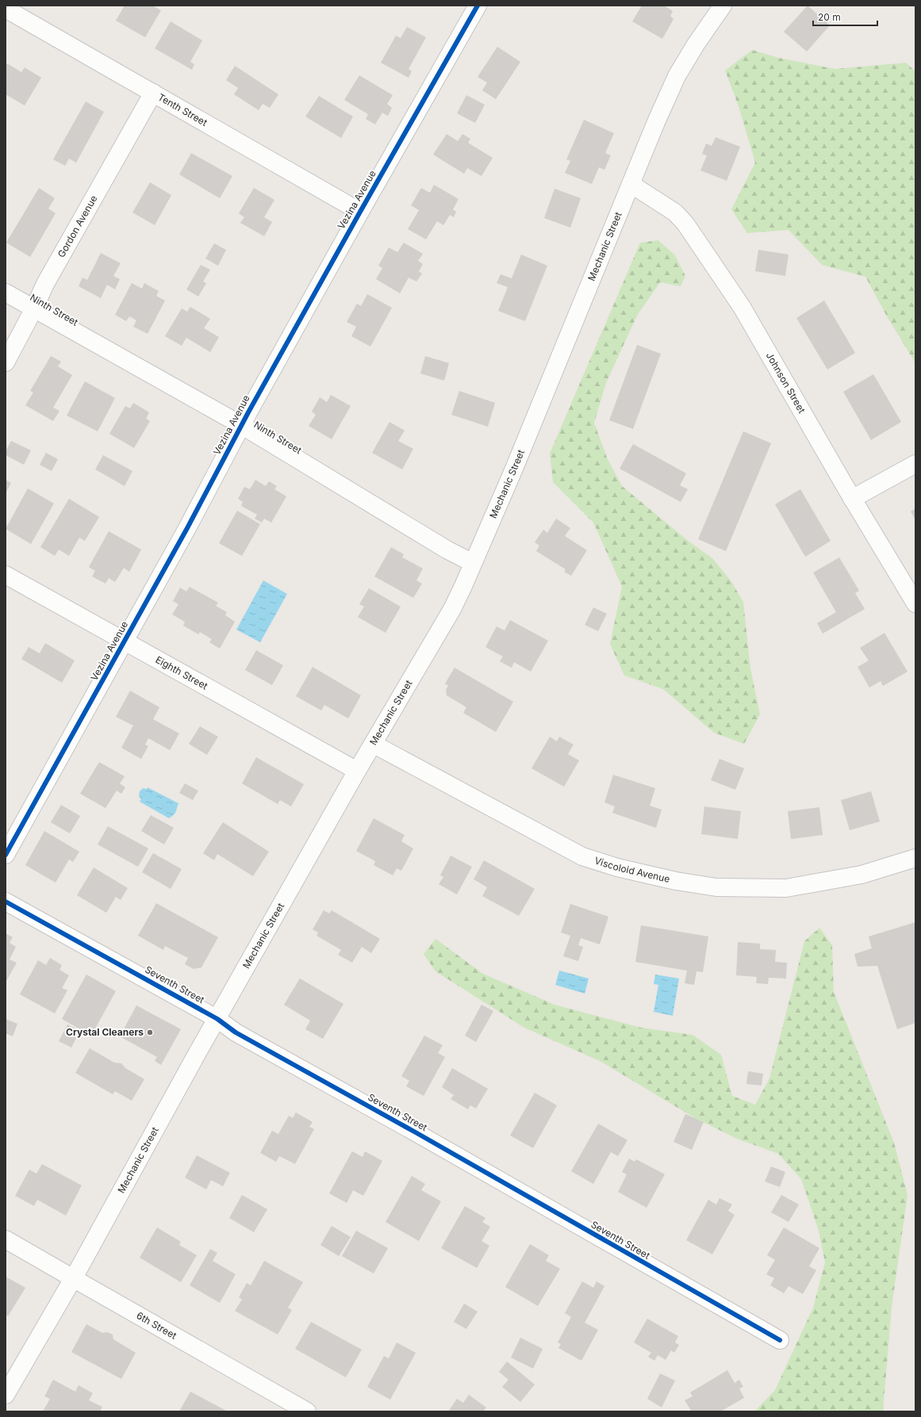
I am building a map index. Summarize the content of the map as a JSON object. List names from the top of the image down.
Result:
{
  "streets": {
    "street": [
      "Tenth Street",
      "Vezina Avenue",
      "Gordon Avenue",
      "Mechanic Street",
      "Ninth Street",
      "Johnson Street",
      "Eighth Street",
      "Viscoloid Avenue",
      "Seventh Street",
      "6th Street"
    ]
  },
  "crossings": [
    ["Tenth Street", "Vezina Avenue"],
    ["Tenth Street", "Gordon Avenue"],
    ["Vezina Avenue", "Ninth Street"],
    ["Vezina Avenue", "Eighth Street"],
    ["Gordon Avenue", "Ninth Street"],
    ["Mechanic Street", "Ninth Street"],
    ["Mechanic Street", "Johnson Street"],
    ["Mechanic Street", "Eighth Street"],
    ["Mechanic Street", "Viscoloid Avenue"],
    ["Mechanic Street", "Seventh Street"],
    ["Mechanic Street", "6th Street"]
  ],
  "places": ["Crystal Cleaners"],
  "scale_bar": "20 m"
}
